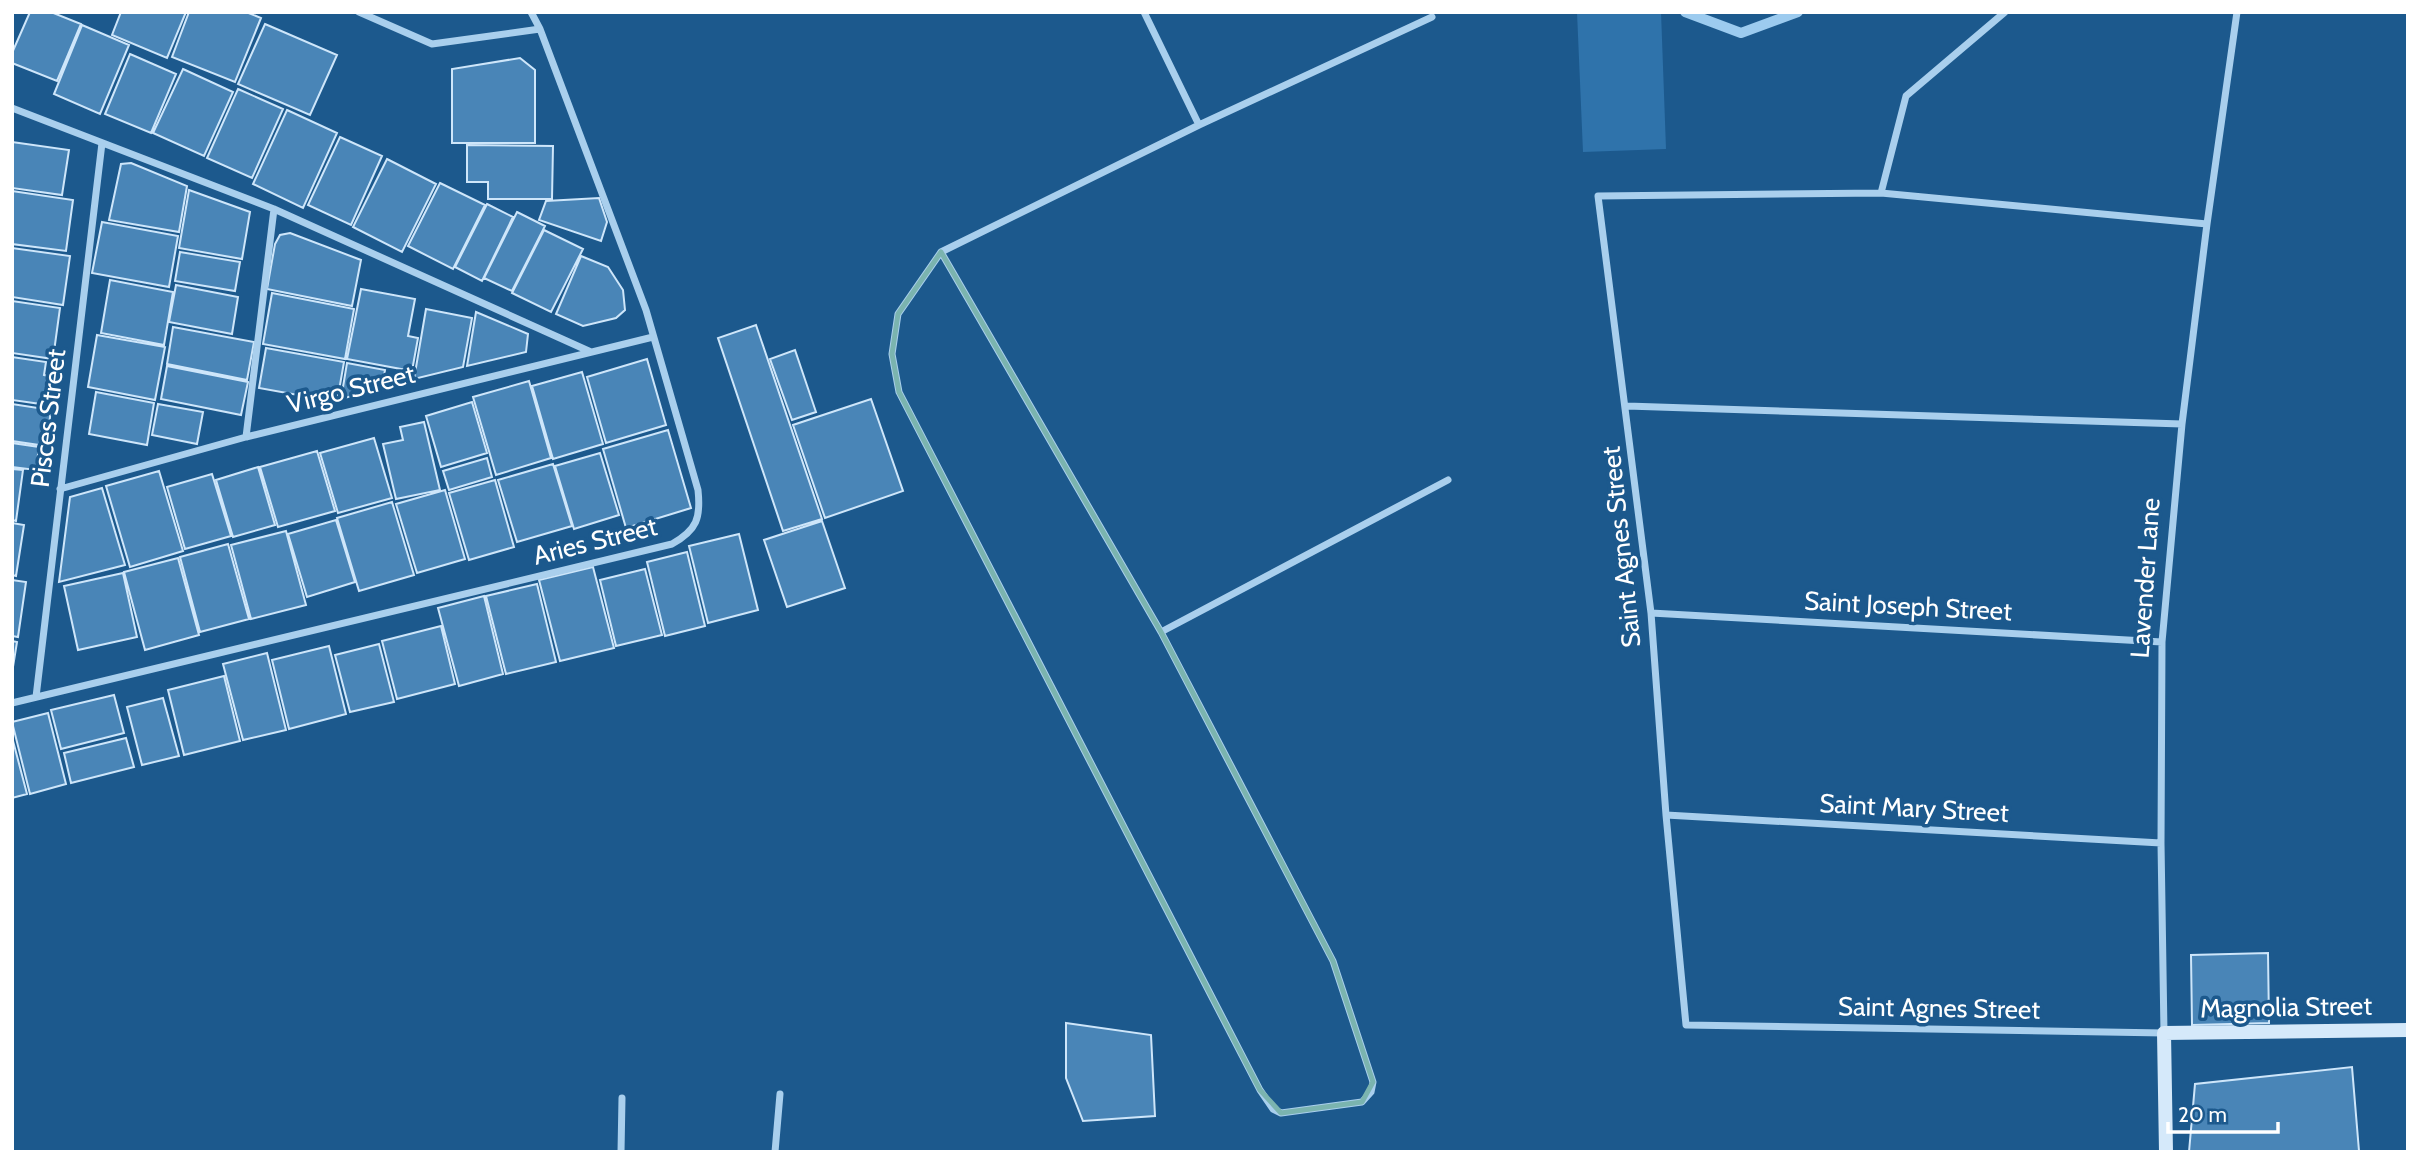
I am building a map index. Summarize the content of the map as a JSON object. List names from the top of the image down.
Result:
{
  "streets": {
    "street": [
      "Virgo Street",
      "Pisces Street",
      "Aries Street",
      "Saint Agnes Street",
      "Lavender Lane",
      "Saint Joseph Street",
      "Saint Mary Street",
      "Magnolia Street"
    ]
  },
  "crossings": [
    ["Virgo Street", "Pisces Street"],
    ["Virgo Street", "Aries Street"],
    ["Pisces Street", "Aries Street"],
    ["Saint Agnes Street", "Lavender Lane"],
    ["Saint Agnes Street", "Saint Joseph Street"],
    ["Saint Agnes Street", "Saint Mary Street"],
    ["Saint Agnes Street", "Magnolia Street"],
    ["Lavender Lane", "Saint Joseph Street"],
    ["Lavender Lane", "Saint Mary Street"],
    ["Lavender Lane", "Magnolia Street"]
  ],
  "scale_bar": "20 m"
}
